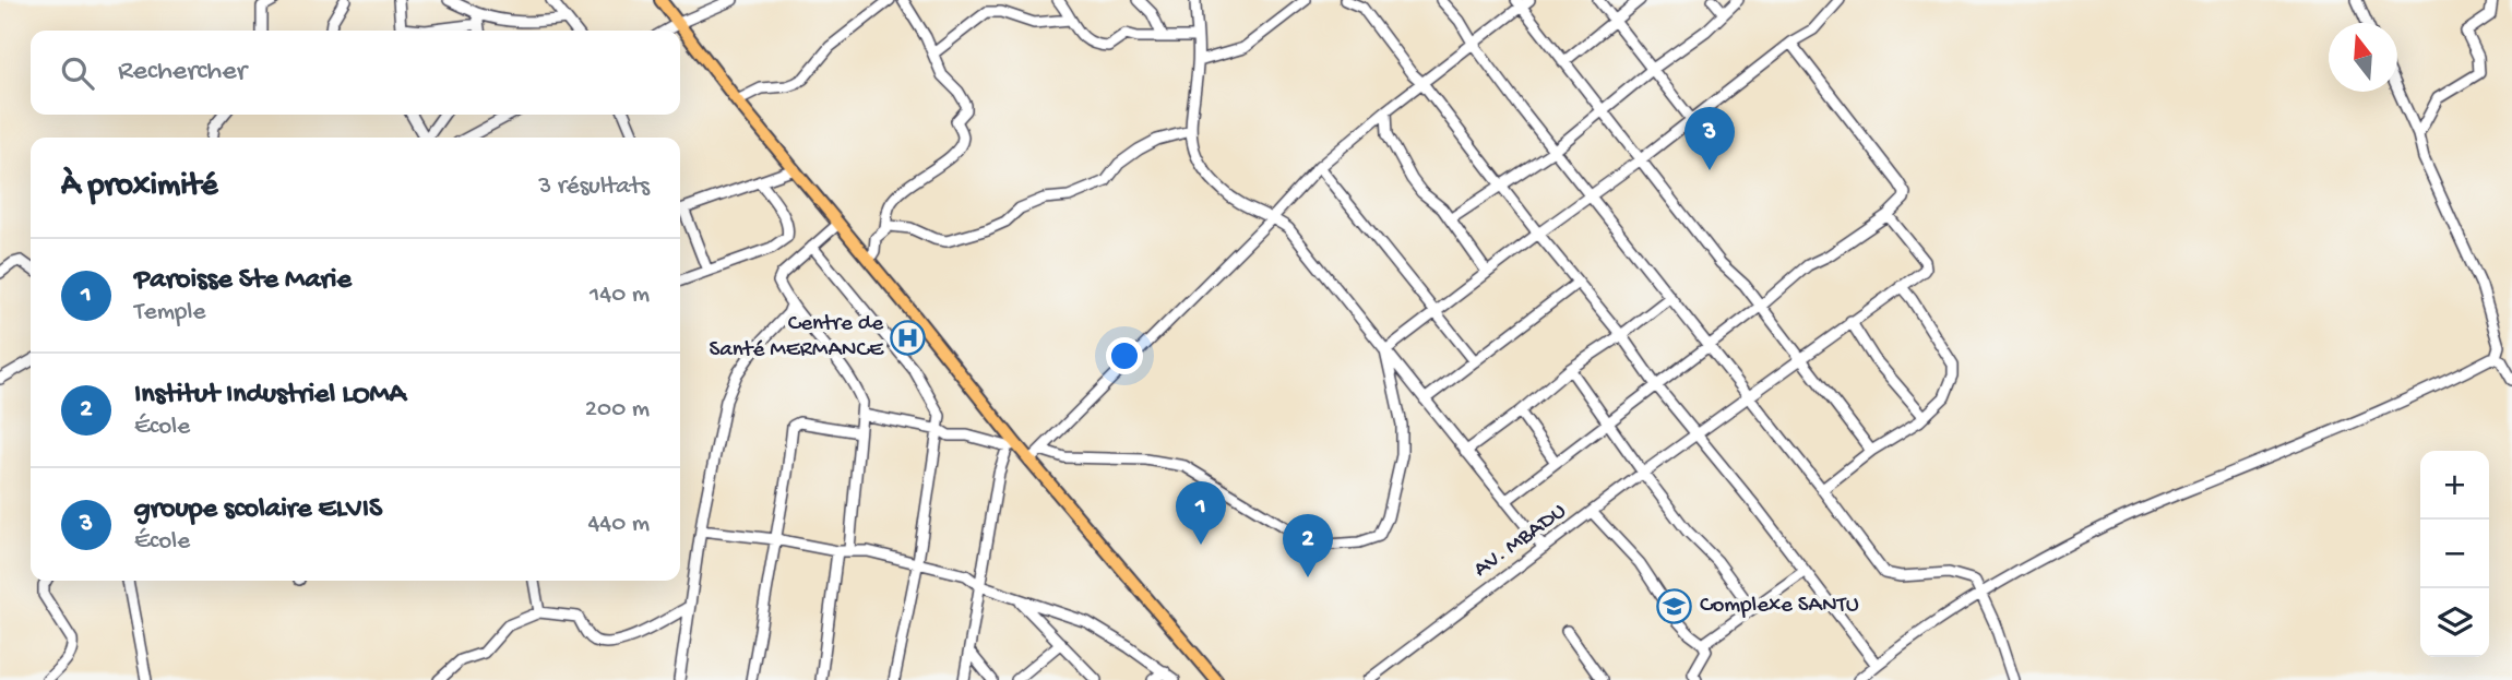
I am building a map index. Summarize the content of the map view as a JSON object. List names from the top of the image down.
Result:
{
  "streets": {
    "street": ["AV. MBADU"]
  },
  "places": {
    "hospital": ["Centre de Santé MERMANCE"],
    "school or university": ["Complexe SANTU"]
  },
  "north": "top",
  "page": {
    "search": "Rechercher",
    "pins": ["3", "1", "2"],
    "heading": ["À proximité", "3 résultats"],
    "list": [
      {
        "mark": "1",
        "name": "Paroisse Ste Marie",
        "note": "Temple",
        "value": "140 m"
      },
      {
        "mark": "2",
        "name": "Institut Industriel LOMA",
        "note": "École",
        "value": "200 m"
      },
      {
        "mark": "3",
        "name": "groupe scolaire ELVIS",
        "note": "École",
        "value": "440 m"
      }
    ],
    "map_buttons": ["+", "−"]
  }
}
